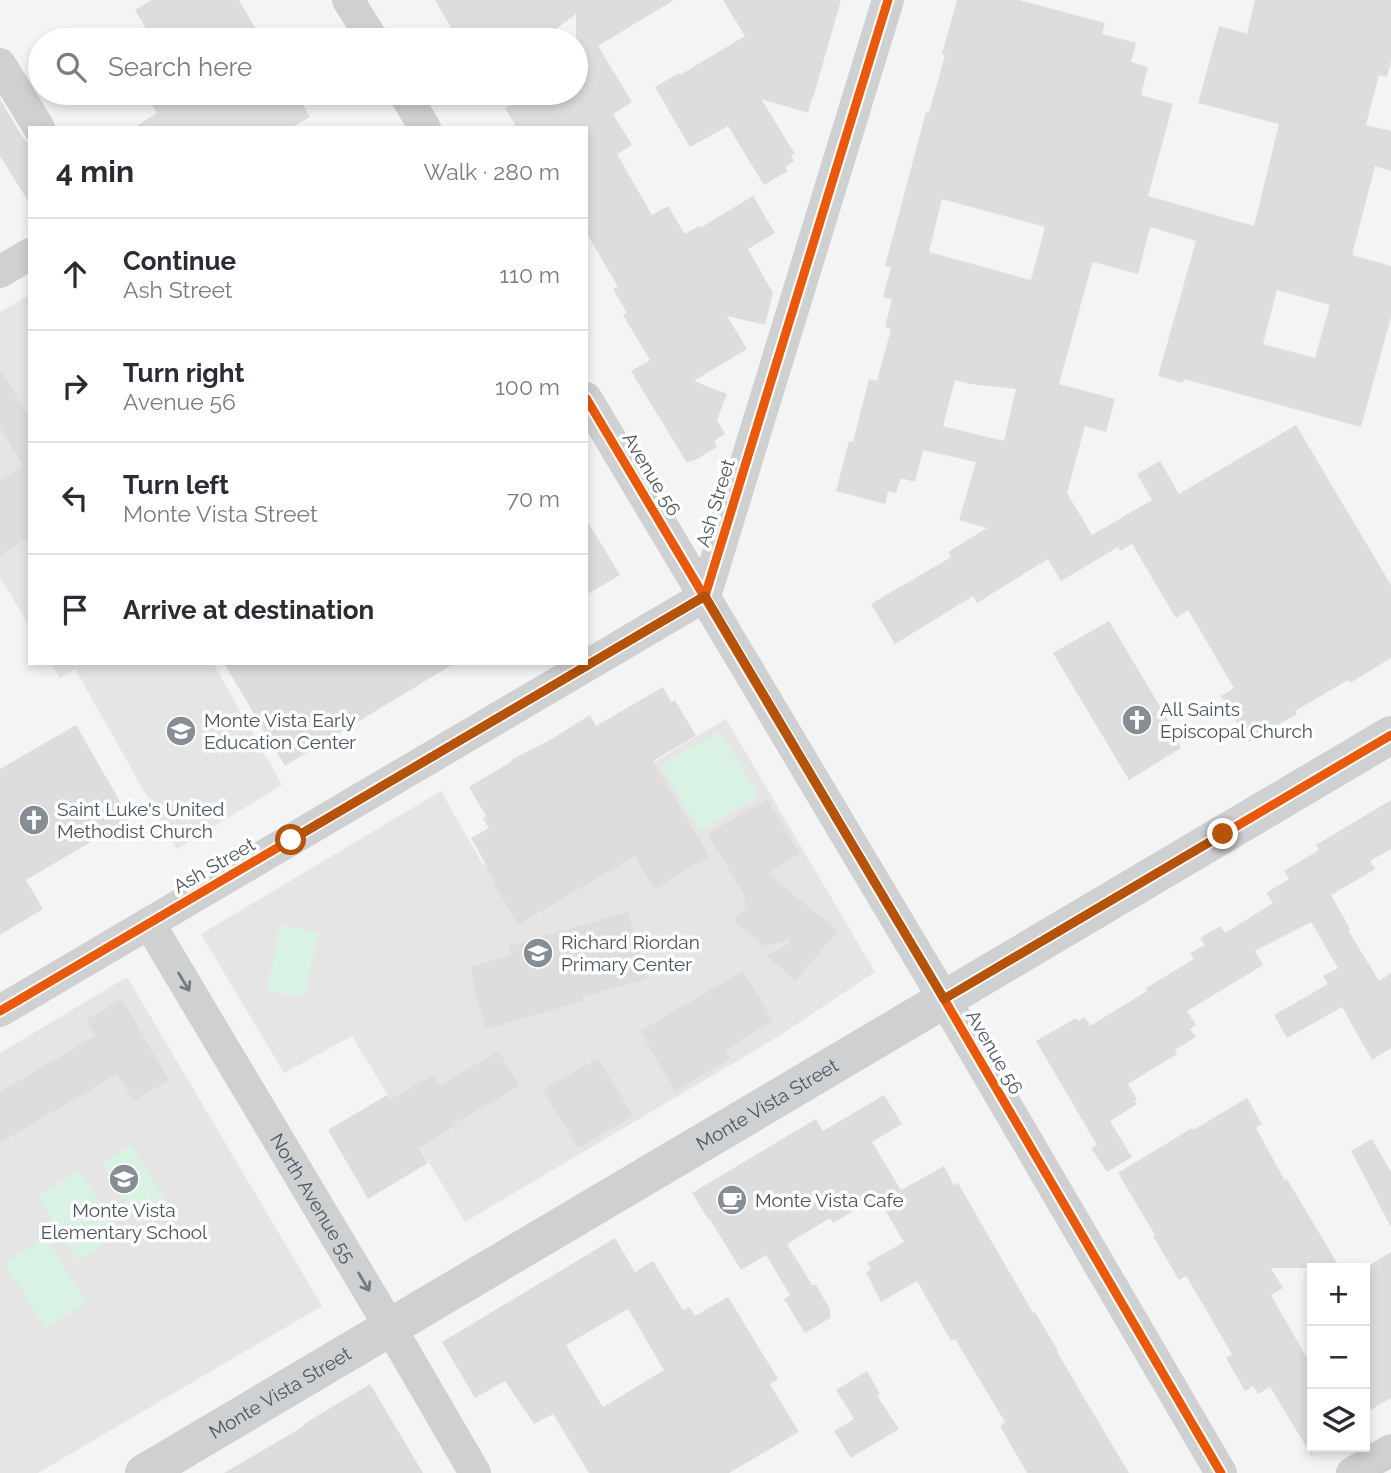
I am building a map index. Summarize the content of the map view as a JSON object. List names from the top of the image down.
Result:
{
  "streets": {
    "street": [
      "Avenue 56",
      "Ash Street",
      "Monte Vista Street",
      "North Avenue 55"
    ]
  },
  "crossings": [
    ["Avenue 56", "Ash Street"],
    ["Avenue 56", "Monte Vista Street"],
    ["Ash Street", "North Avenue 55"],
    ["Monte Vista Street", "North Avenue 55"]
  ],
  "one_way": ["North Avenue 55"],
  "places": {
    "church": ["All Saints Episcopal Church", "Saint Luke's United Methodist Church"],
    "school or university": ["Monte Vista Early Education Center", "Richard Riordan Primary Center", "Monte Vista Elementary School"],
    "cafe": ["Monte Vista Cafe"]
  },
  "page": {
    "search": "Search here",
    "heading": ["4 min", "Walk · 280 m"],
    "list": [
      ["Continue", "Ash Street", "110 m"],
      ["Turn right", "Avenue 56", "100 m"],
      ["Turn left", "Monte Vista Street", "70 m"],
      "Arrive at destination"
    ],
    "map_buttons": ["+", "−"]
  }
}
